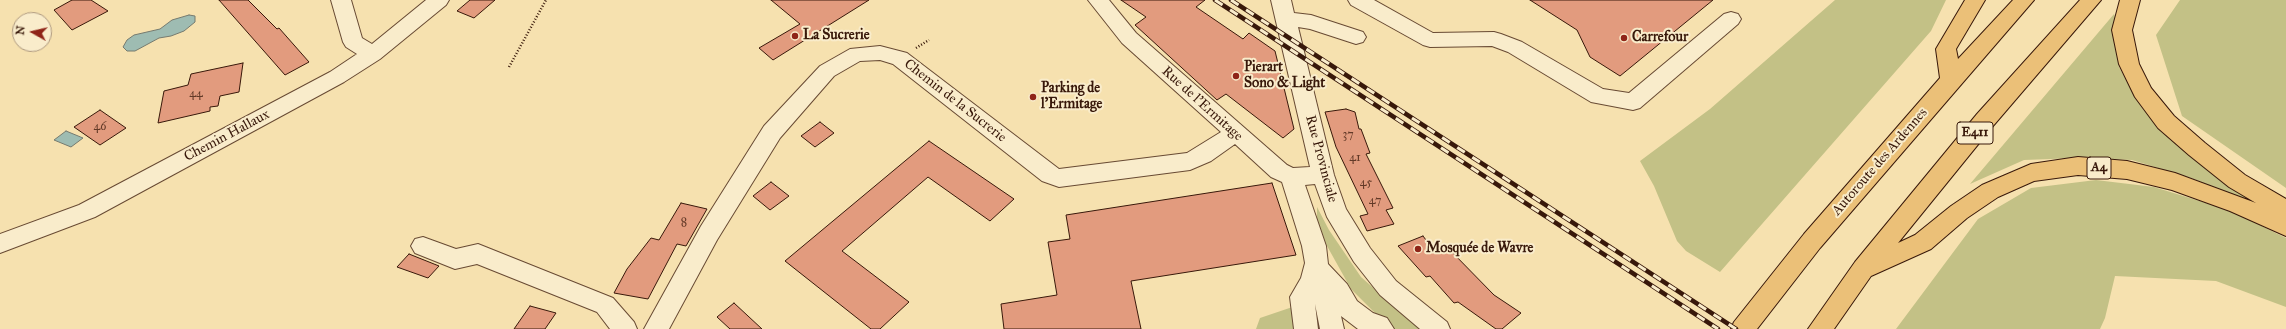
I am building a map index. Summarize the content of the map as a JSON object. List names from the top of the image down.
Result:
{
  "streets": {
    "highway": ["E411", "Autoroute des Ardennes", "A4"],
    "street": [
      "Chemin de la Sucrerie",
      "Rue de l'Ermitage",
      "Chemin Hallaux",
      "Rue Provinciale"
    ]
  },
  "crossings": [
    ["Chemin de la Sucrerie", "Rue de l'Ermitage"],
    ["E411", "A4"]
  ],
  "places": [
    "La Sucrerie",
    "Carrefour",
    "Pierart Sono & Light",
    "Parking de l'Ermitage",
    "Mosquée de Wavre"
  ],
  "house_numbers": [
    "44",
    "46",
    "37",
    "41",
    "45",
    "47",
    "8"
  ],
  "north": "left"
}
